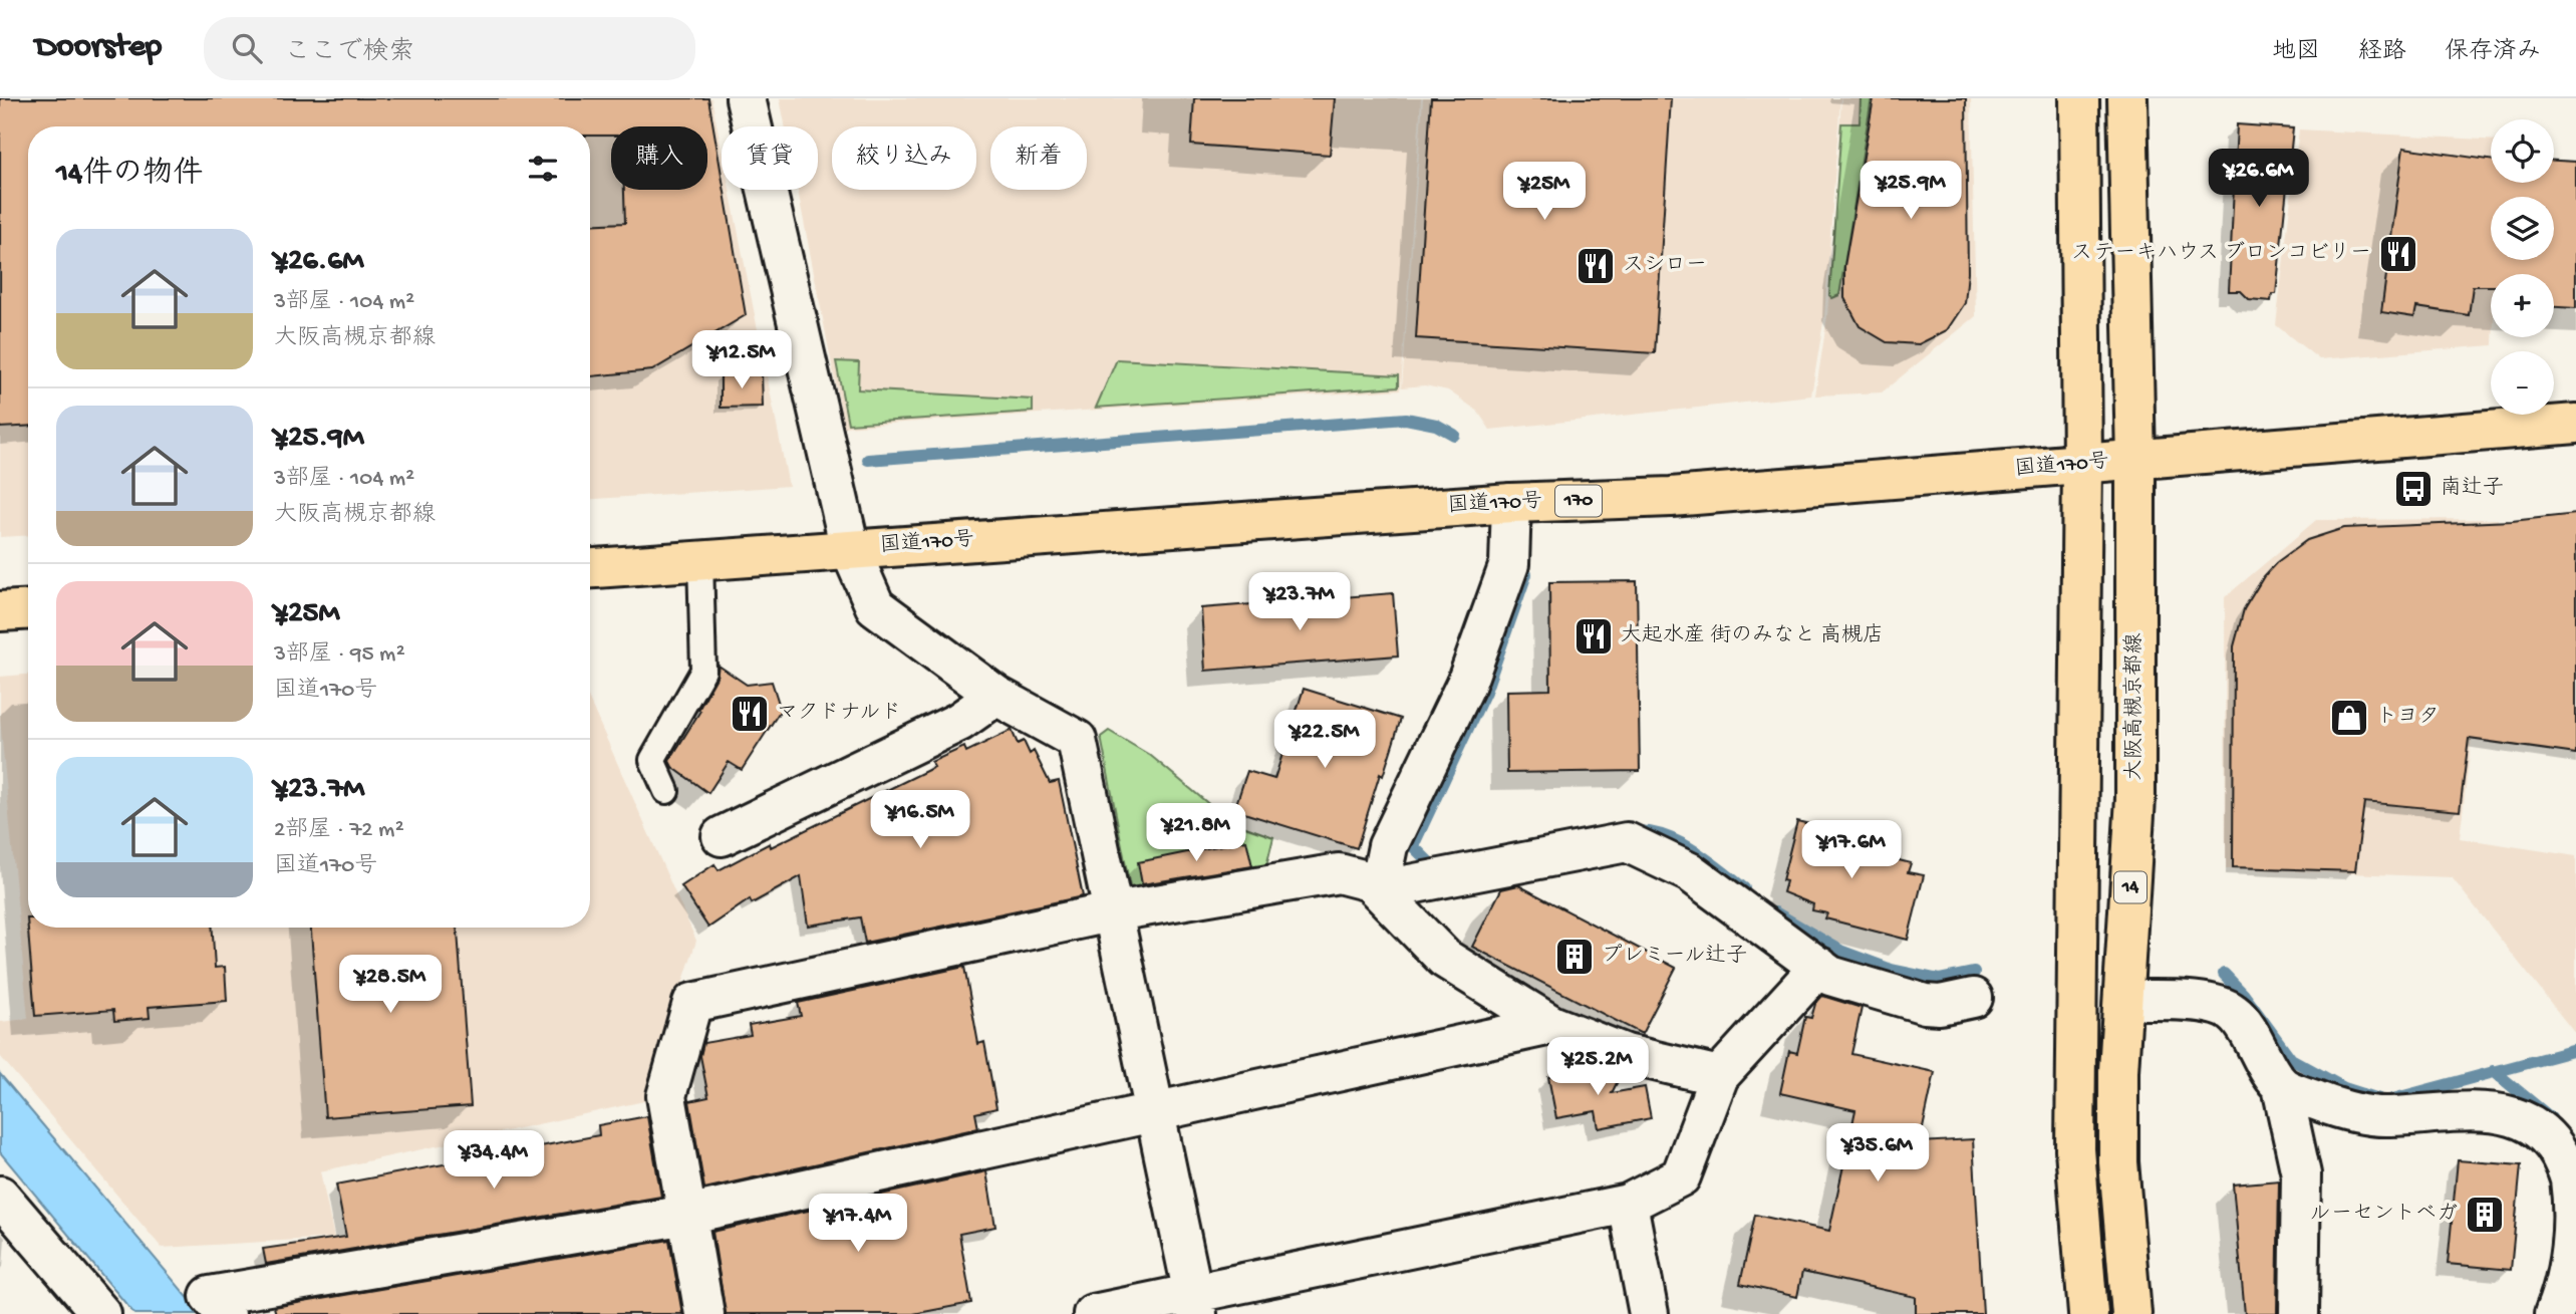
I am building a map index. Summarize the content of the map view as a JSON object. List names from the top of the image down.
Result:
{
  "streets": {
    "main road": [
      "国道170号",
      "170",
      "大阪高槻京都線",
      "14"
    ]
  },
  "crossings": [
    ["国道170号", "大阪高槻京都線"]
  ],
  "places": {
    "restaurant": [
      "ステーキハウス ブロンコビリー",
      "スシロー",
      "大起水産 街のみなと 高槻店",
      "マクドナルド"
    ],
    "bus stop": ["南辻子"],
    "shop": ["トヨタ"],
    "building": ["プレミール辻子", "ルーセントベガ"]
  },
  "page": {
    "header": "Doorstep",
    "search": "ここで検索",
    "nav": ["地図", "経路", "保存済み"],
    "map_buttons": ["+", "−"],
    "chip": [
      "購入",
      "賃貸",
      "絞り込み",
      "新着"
    ],
    "heading": "14件の物件",
    "price": [
      "¥26.6M",
      "¥25.9M",
      "¥25M",
      "¥12.5M",
      "¥23.7M",
      "¥22.5M",
      "¥16.5M",
      "¥21.8M",
      "¥17.6M",
      "¥28.5M",
      "¥25.2M",
      "¥35.6M",
      "¥34.4M",
      "¥17.4M"
    ],
    "list": [
      {
        "name": "¥26.6M",
        "note": "3部屋 · 104 m² · 大阪高槻京都線"
      },
      {
        "name": "¥25.9M",
        "note": "3部屋 · 104 m² · 大阪高槻京都線"
      },
      {
        "name": "¥25M",
        "note": "3部屋 · 95 m² · 国道170号"
      },
      {
        "name": "¥23.7M",
        "note": "2部屋 · 72 m² · 国道170号"
      }
    ]
  }
}
